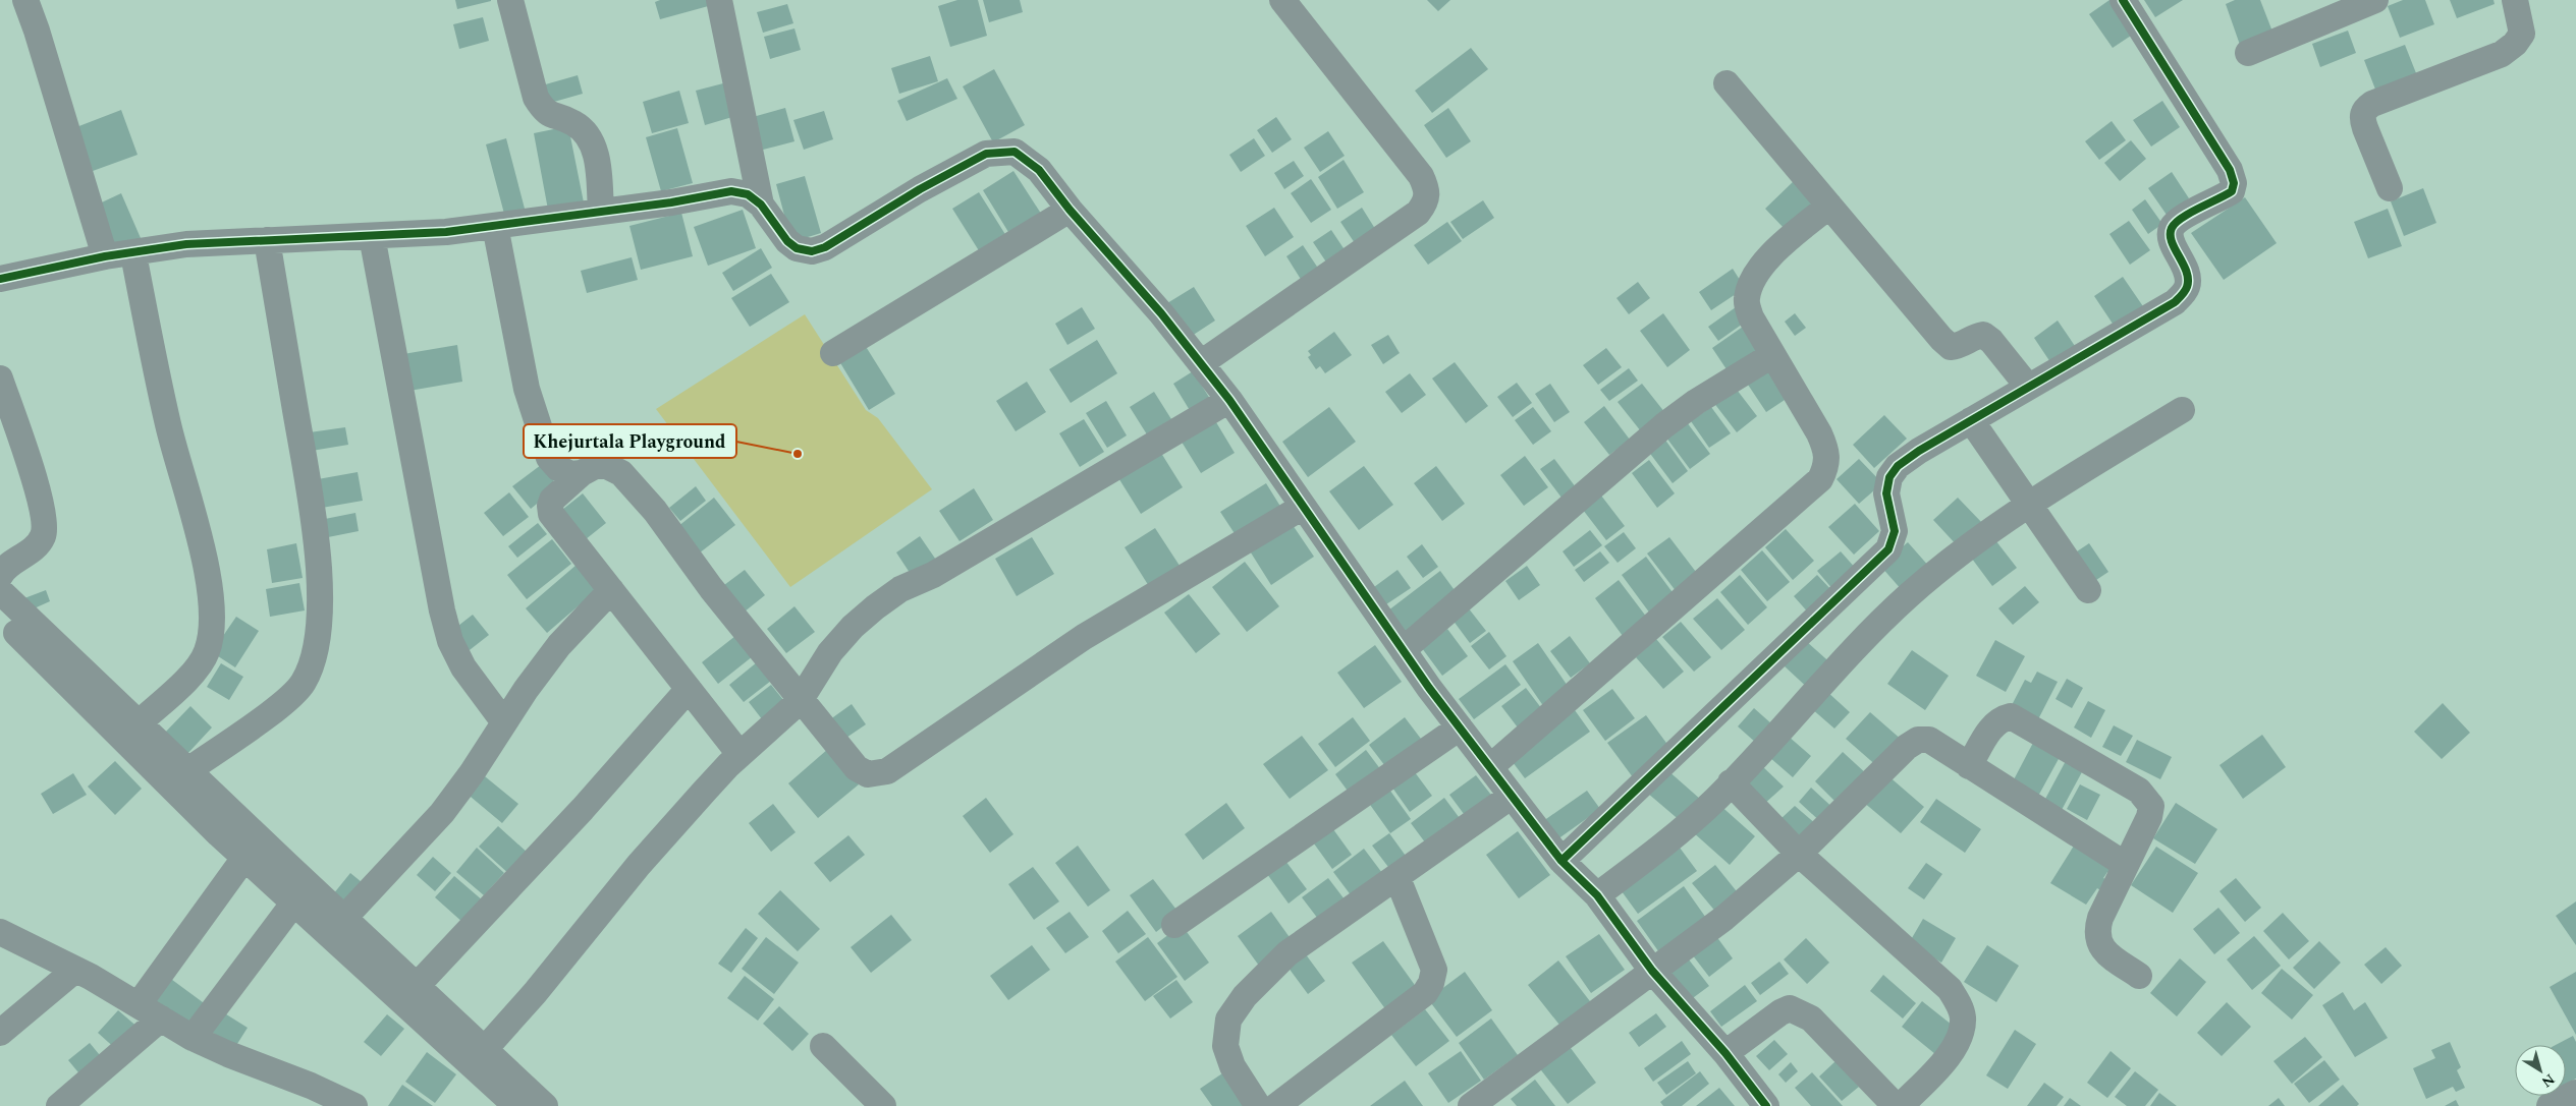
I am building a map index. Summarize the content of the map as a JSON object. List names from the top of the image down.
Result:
{
  "places": ["Khejurtala Playground"],
  "north": "bottom right"
}
